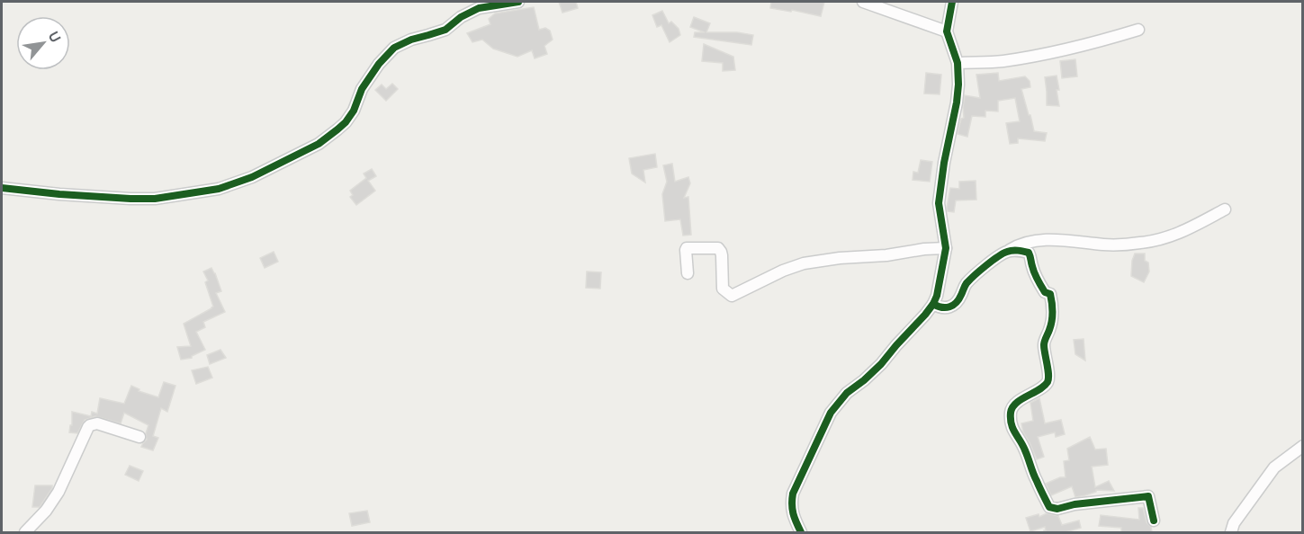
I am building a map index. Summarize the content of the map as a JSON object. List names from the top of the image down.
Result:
{
  "north": "top right"
}
